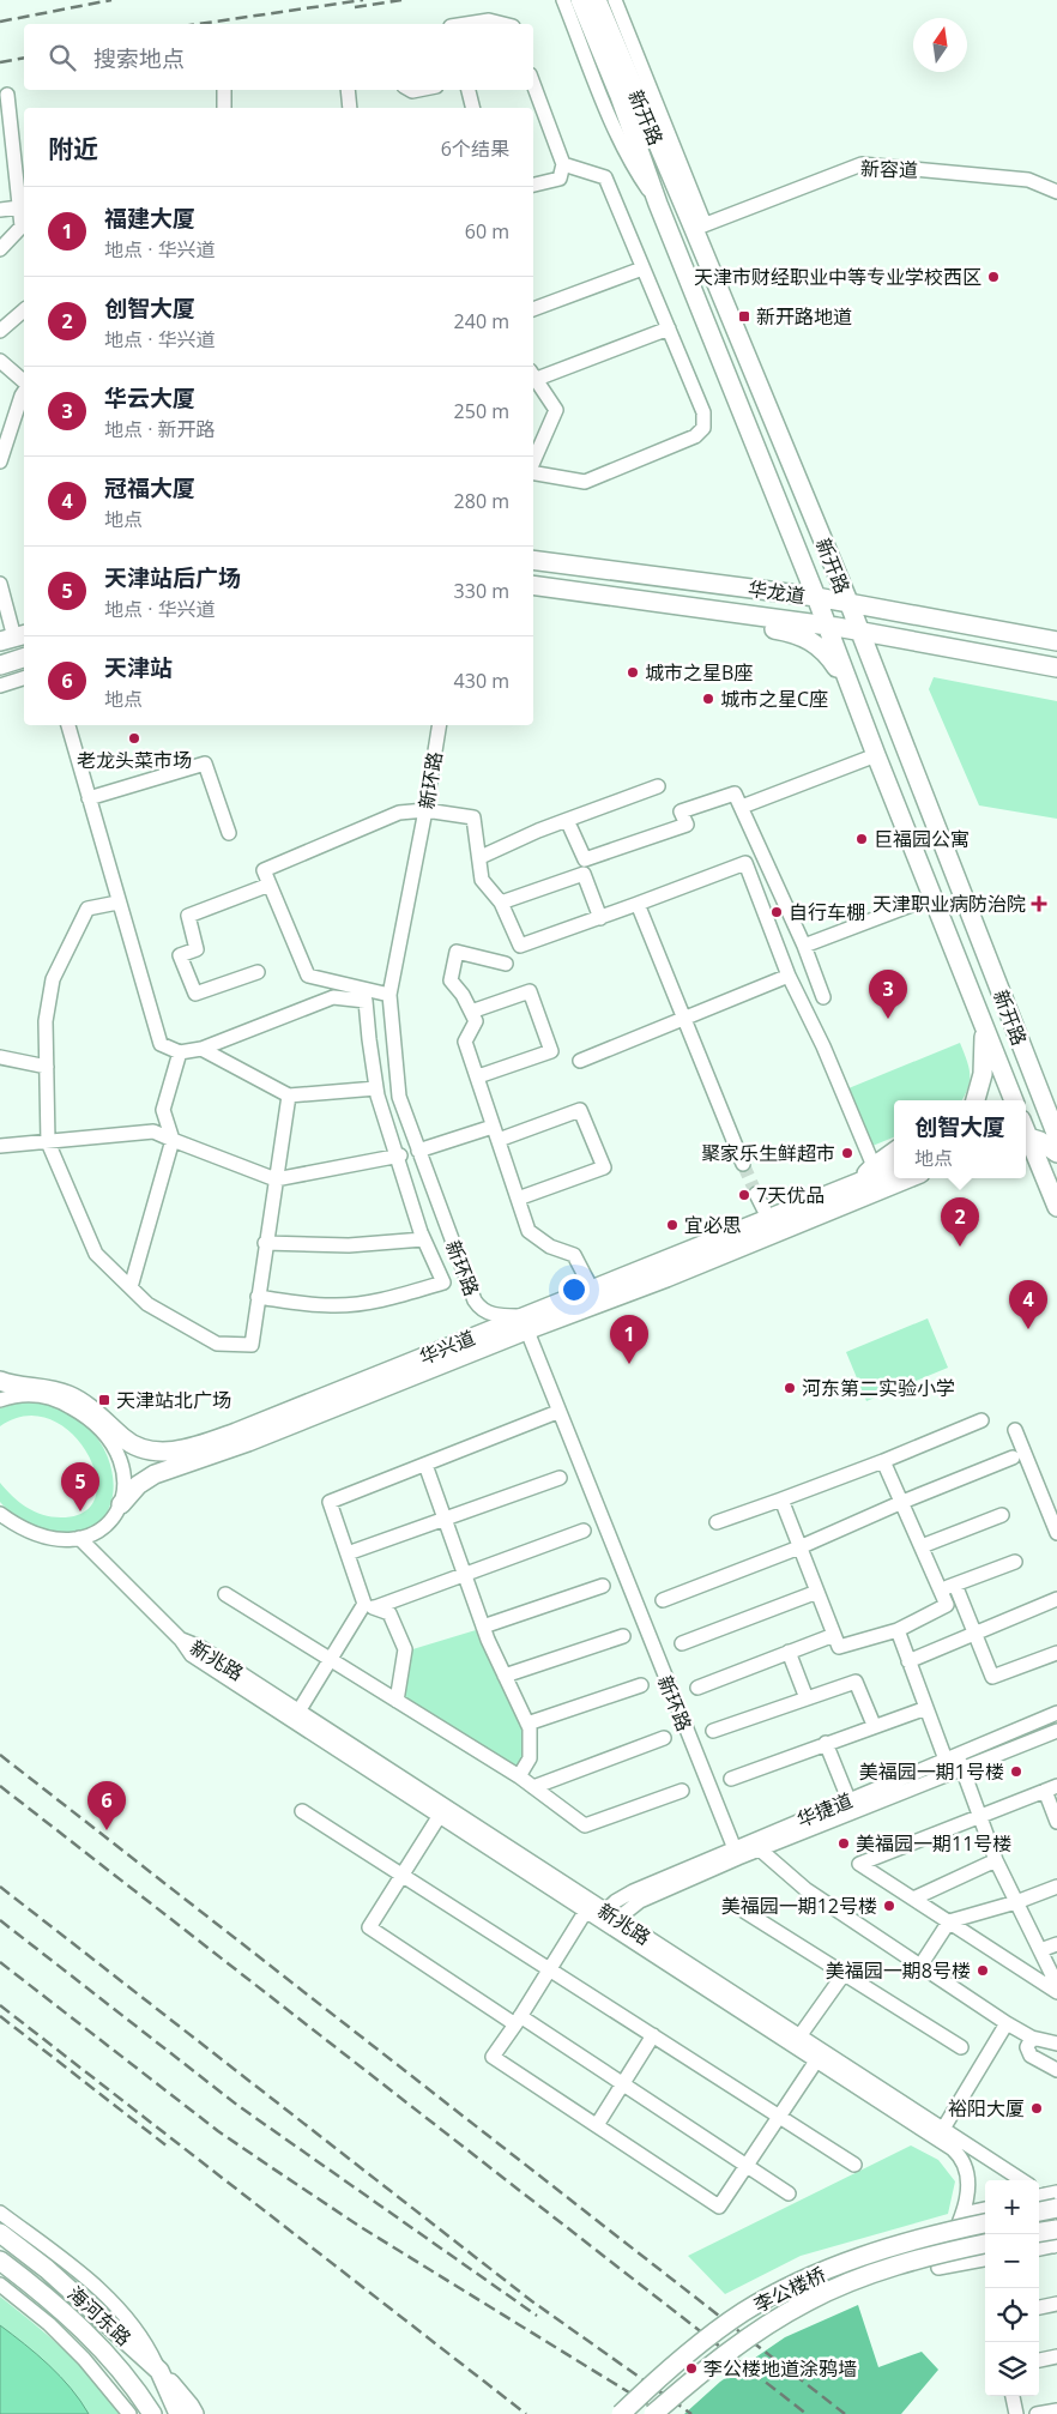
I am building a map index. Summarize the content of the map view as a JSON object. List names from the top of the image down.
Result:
{
  "streets": {
    "main road": [
      "新开路",
      "华龙道",
      "华兴道",
      "李公楼桥",
      "海河东路"
    ],
    "street": [
      "新容道",
      "新环路",
      "新兆路",
      "华捷道"
    ]
  },
  "crossings": [
    ["新开路", "新容道"],
    ["新开路", "华龙道"],
    ["新环路", "华兴道"],
    ["新环路", "华捷道"],
    ["新兆路", "华捷道"]
  ],
  "places": {
    "other": [
      "天津市财经职业中等专业学校西区",
      "城市之星B座",
      "城市之星C座",
      "老龙头菜市场",
      "巨福园公寓",
      "自行车棚",
      "聚家乐生鲜超市",
      "7天优品",
      "宜必思",
      "河东第二实验小学",
      "美福园一期1号楼",
      "美福园一期11号楼",
      "美福园一期12号楼",
      "美福园一期8号楼",
      "裕阳大厦",
      "李公楼地道涂鸦墙"
    ],
    "transit": ["新开路地道", "天津站北广场"],
    "health": ["天津职业病防治院"]
  },
  "north": "top",
  "page": {
    "search": "搜索地点",
    "heading": ["附近", "6个结果"],
    "list": [
      {
        "mark": "1",
        "name": "福建大厦",
        "note": "地点 · 华兴道",
        "value": "60 m"
      },
      {
        "mark": "2",
        "name": "创智大厦",
        "note": "地点 · 华兴道",
        "value": "240 m"
      },
      {
        "mark": "3",
        "name": "华云大厦",
        "note": "地点 · 新开路",
        "value": "250 m"
      },
      {
        "mark": "4",
        "name": "冠福大厦",
        "note": "地点",
        "value": "280 m"
      },
      {
        "mark": "5",
        "name": "天津站后广场",
        "note": "地点 · 华兴道",
        "value": "330 m"
      },
      {
        "mark": "6",
        "name": "天津站",
        "note": "地点",
        "value": "430 m"
      }
    ],
    "pins": [
      "3",
      "2",
      "4",
      "1",
      "5",
      "6"
    ],
    "popup": ["创智大厦", "地点"],
    "map_buttons": ["+", "−"]
  }
}
